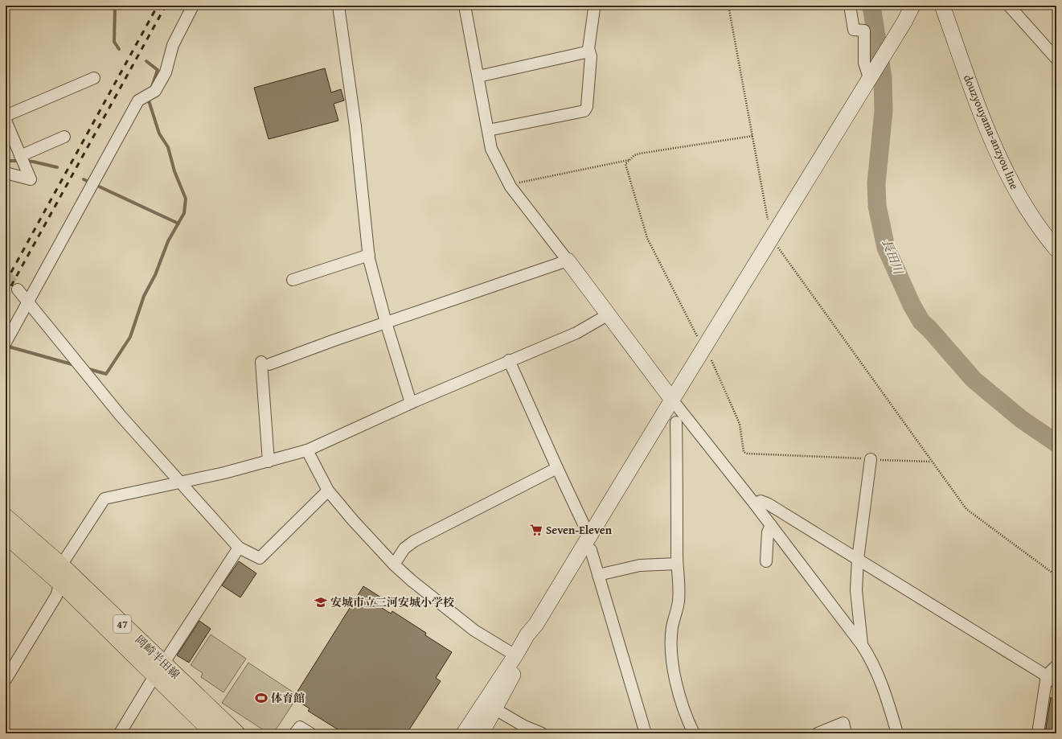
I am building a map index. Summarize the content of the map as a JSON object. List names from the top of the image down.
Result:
{
  "streets": {
    "main road": ["47", "岡崎半田線"],
    "street": ["douzyouyama-anzyou line"]
  },
  "water": ["長田川"],
  "places": {
    "supermarket": ["Seven-Eleven"],
    "school or university": ["安城市立三河安城小学校"],
    "sports": ["体育館"]
  }
}
